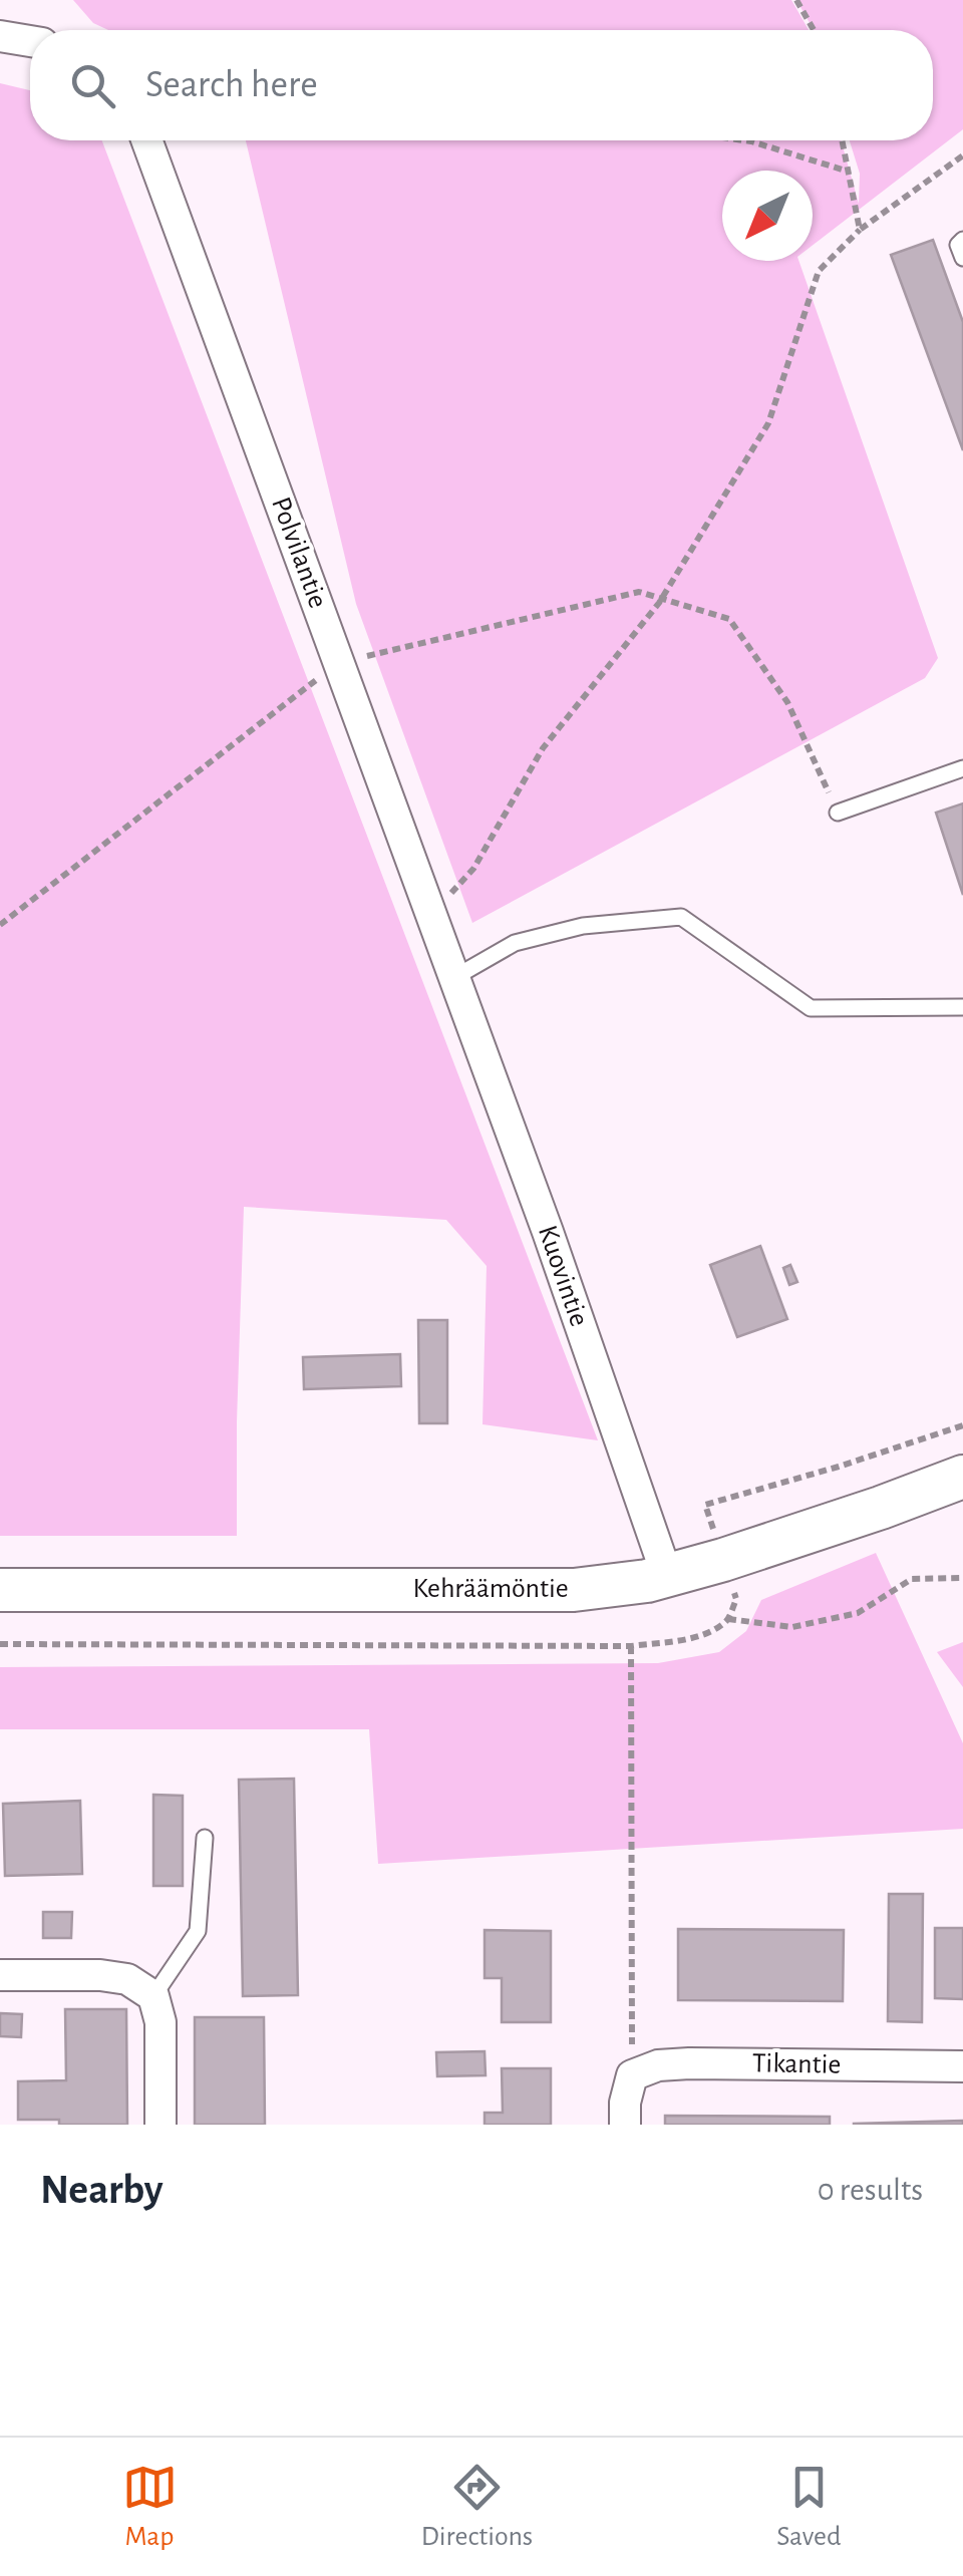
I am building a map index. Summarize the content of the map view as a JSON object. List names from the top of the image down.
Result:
{
  "streets": {
    "street": [
      "Polvilantie",
      "Kuovintie",
      "Kehräämöntie",
      "Tikantie"
    ]
  },
  "crossings": [
    ["Polvilantie", "Kuovintie"],
    ["Kuovintie", "Kehräämöntie"]
  ],
  "north": "bottom left",
  "page": {
    "search": "Search here",
    "heading": ["Nearby", "0 results"],
    "nav": ["Map", "Directions", "Saved"]
  }
}
